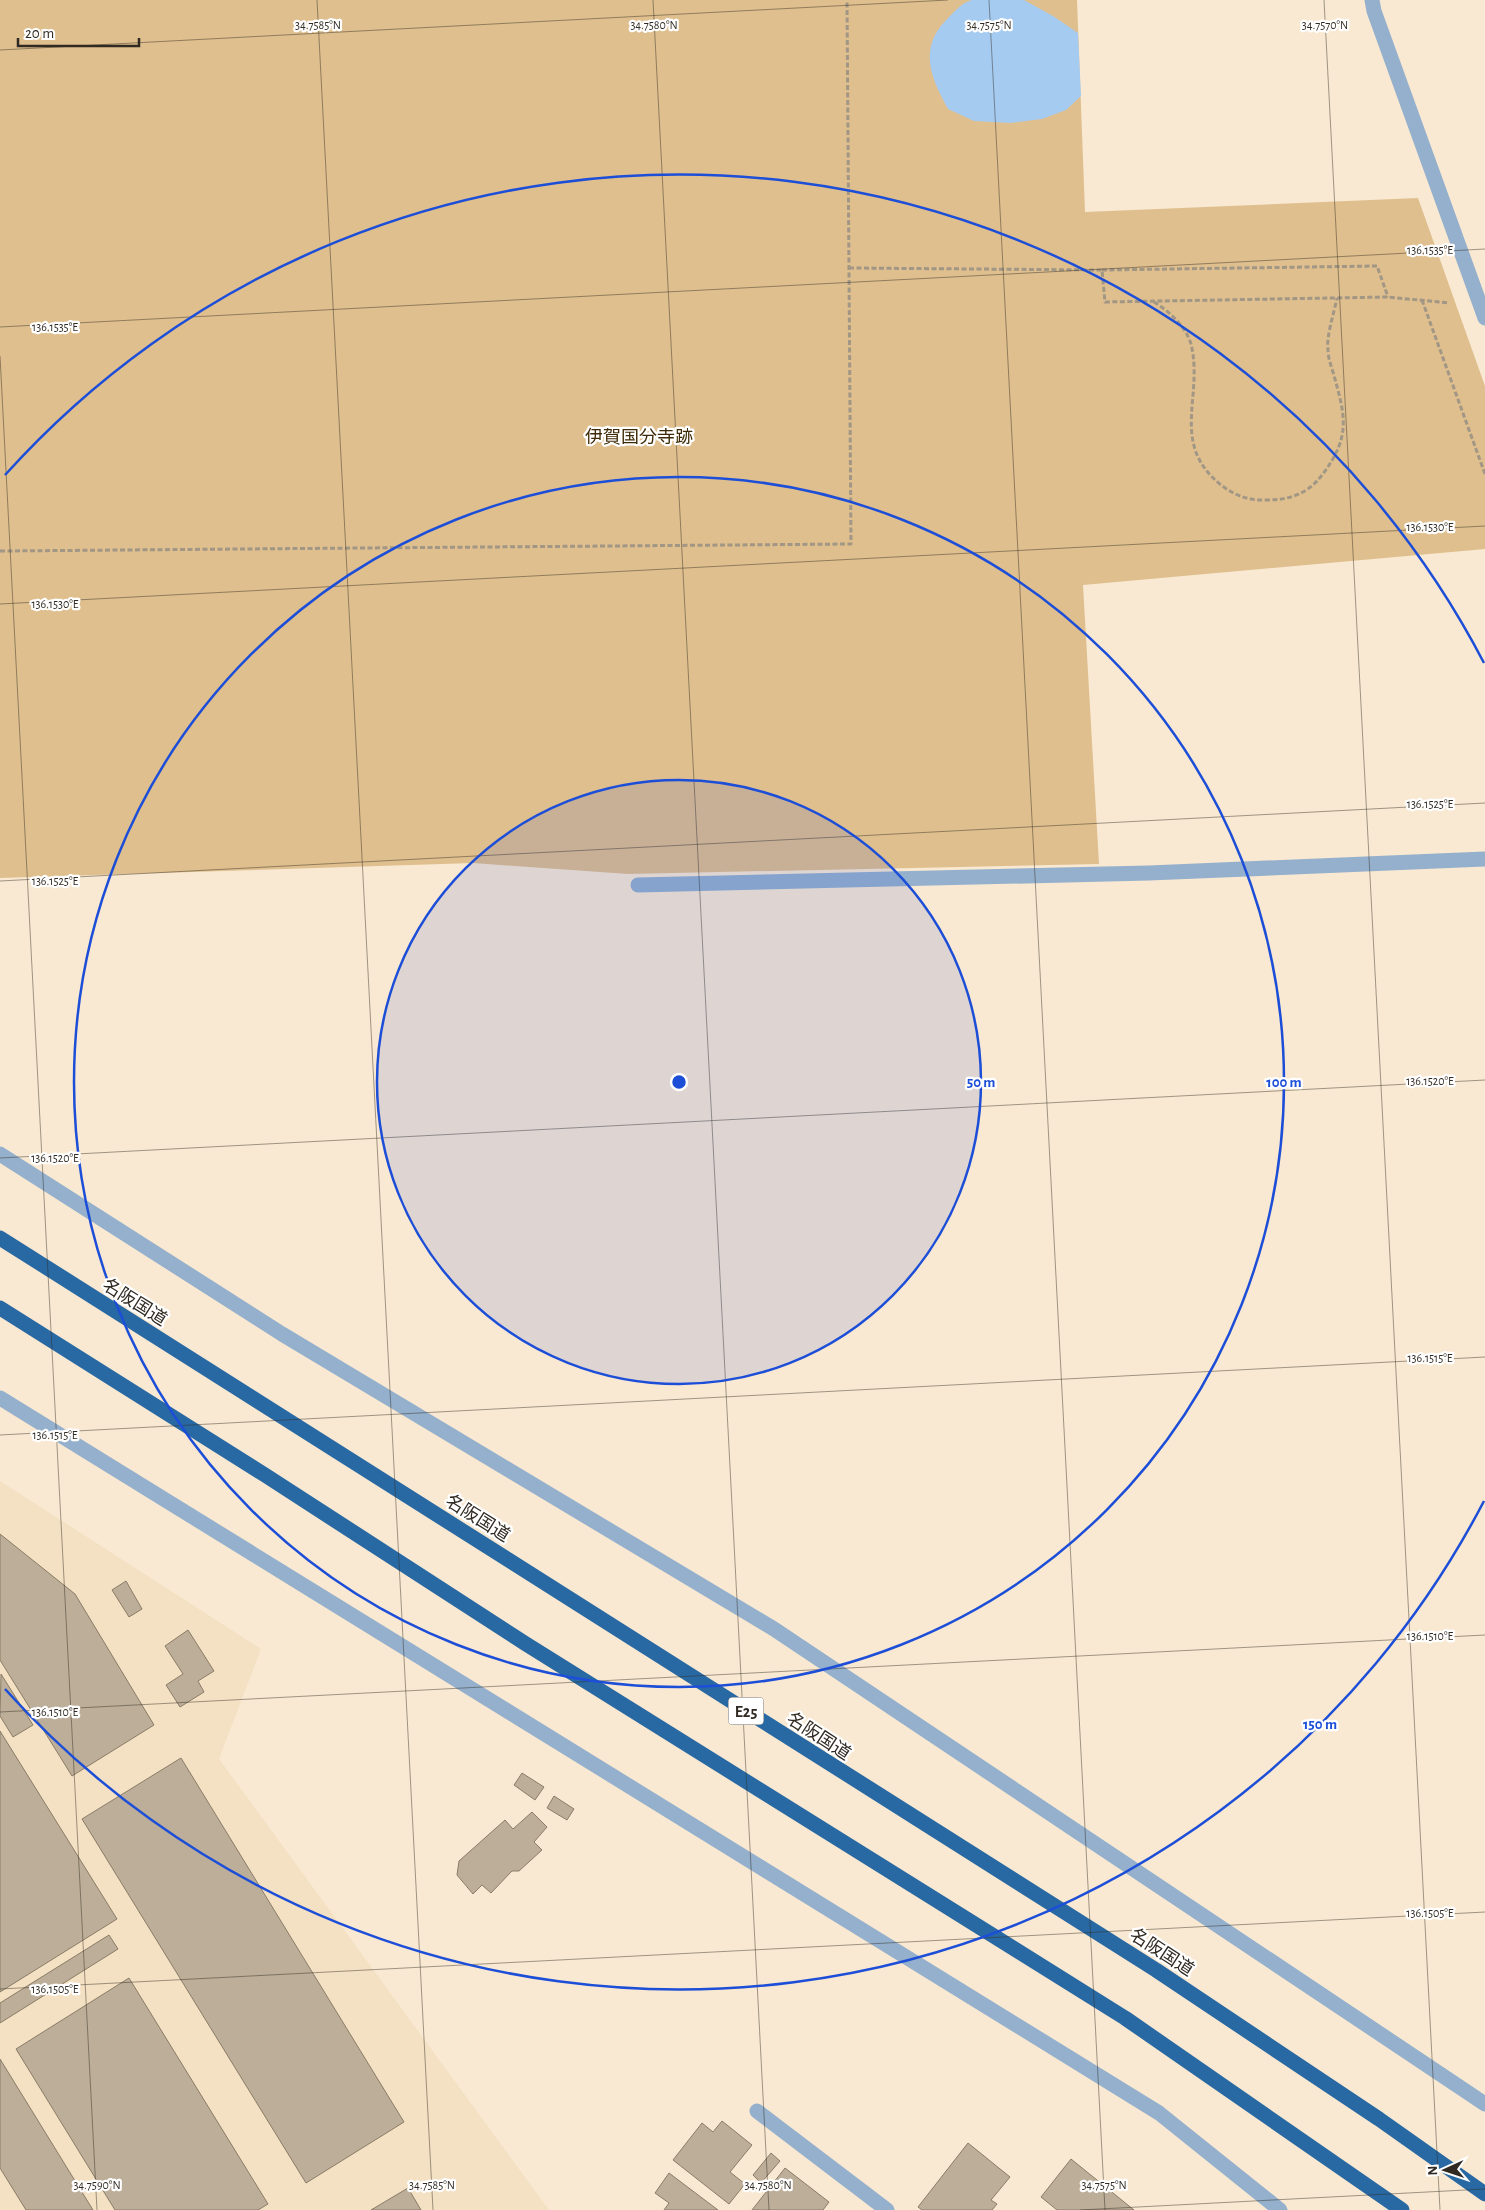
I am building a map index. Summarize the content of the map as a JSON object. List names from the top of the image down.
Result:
{
  "streets": {
    "highway": ["名阪国道", "E25"]
  },
  "parks": ["伊賀国分寺跡"],
  "scale_bar": "20 m",
  "north": "left",
  "coordinates": [
    "34.7585°N",
    "34.7580°N",
    "34.7575°N",
    "34.7570°N",
    "136.1535°E",
    "136.1530°E",
    "136.1525°E",
    "136.1520°E",
    "136.1515°E",
    "136.1510°E",
    "136.1505°E",
    "34.7590°N"
  ],
  "rings": ["50 m", "100 m", "150 m"]
}
